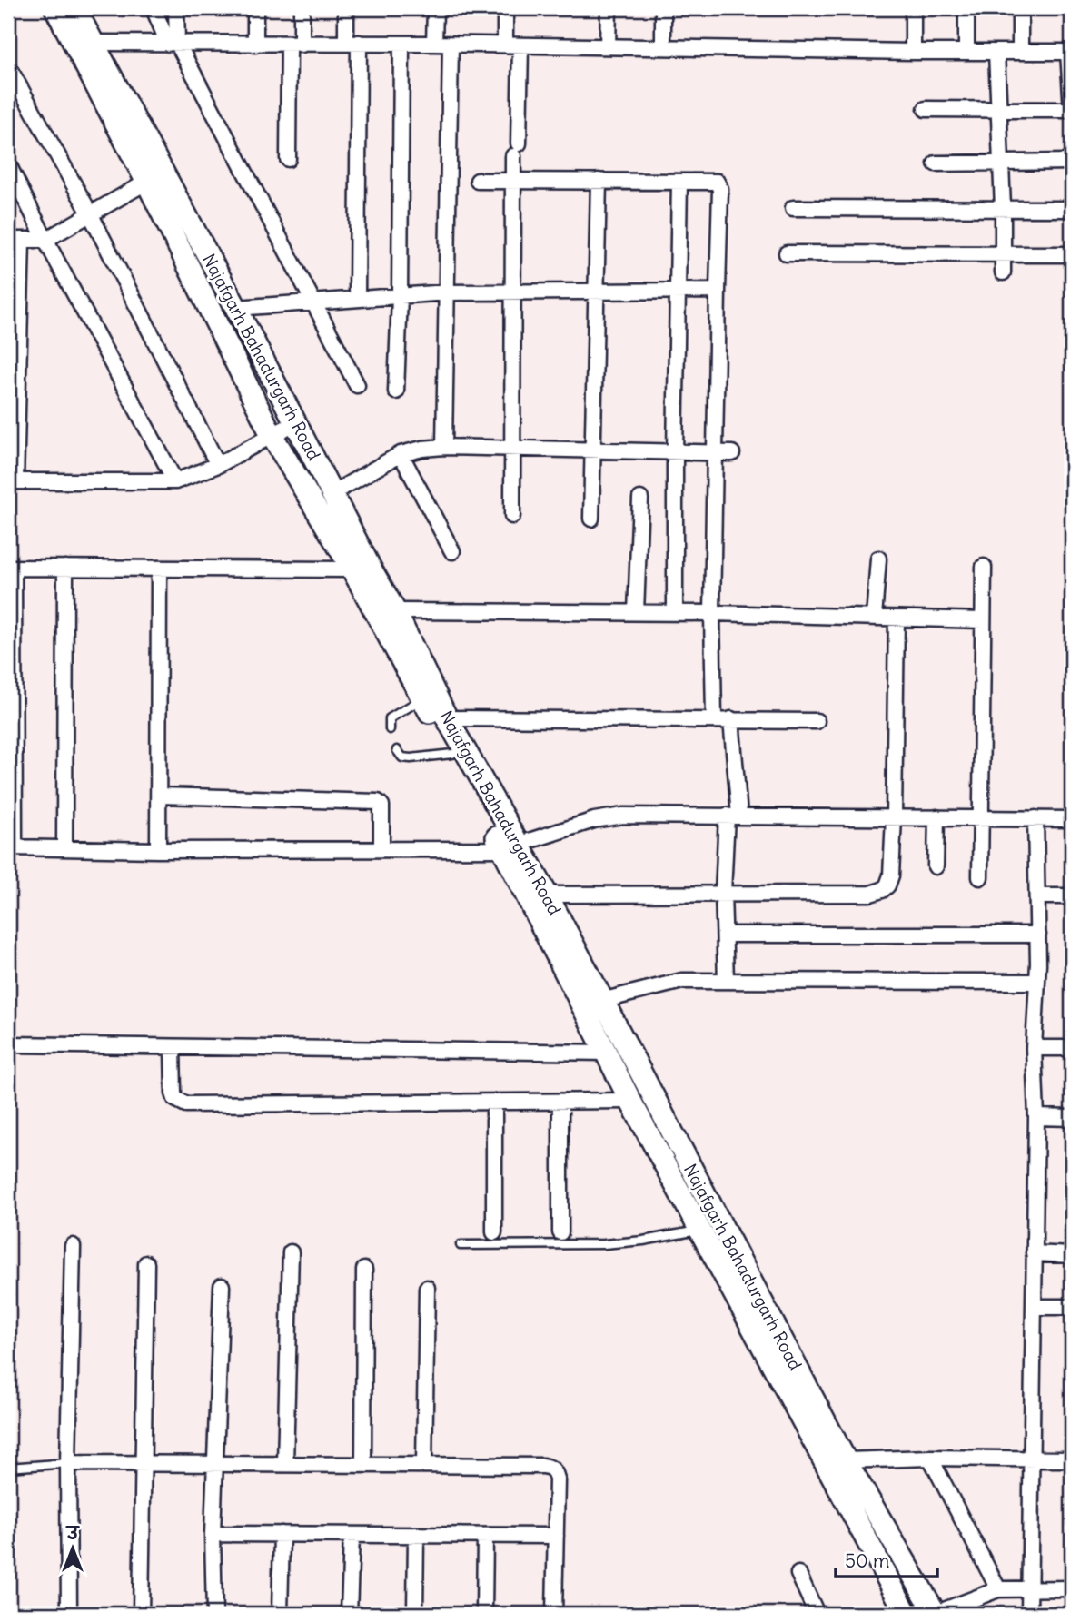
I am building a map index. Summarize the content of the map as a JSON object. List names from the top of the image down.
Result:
{
  "streets": {
    "main road": ["Najafgarh Bahadurgarh Road"]
  },
  "scale_bar": "50 m",
  "north": "top"
}
